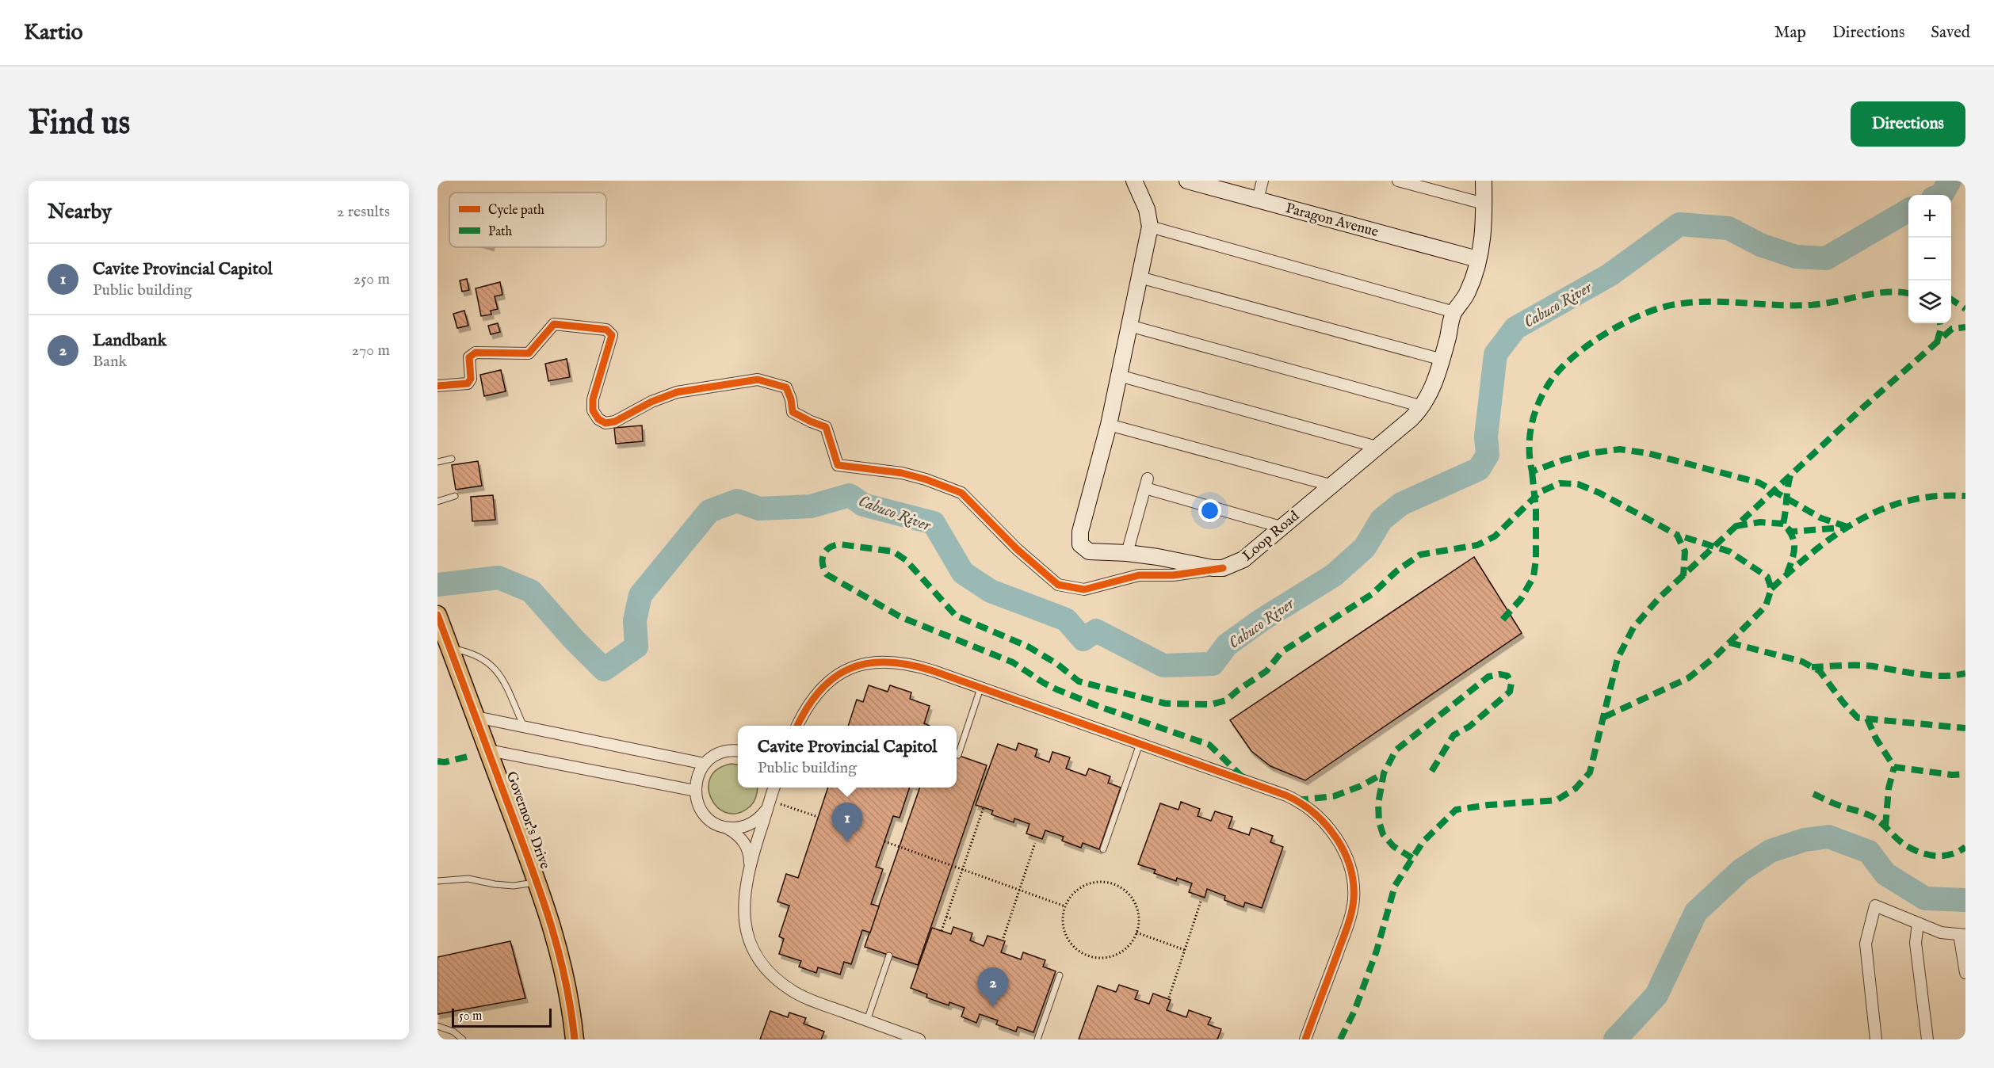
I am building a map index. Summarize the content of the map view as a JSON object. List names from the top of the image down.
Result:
{
  "streets": {
    "main road": ["Governor's Drive"],
    "street": ["Paragon Avenue", "Loop Road"]
  },
  "crossings": [
    ["Paragon Avenue", "Loop Road"]
  ],
  "water": ["Cabuco River"],
  "legend": ["Cycle path", "Path"],
  "scale_bar": "50 m",
  "page": {
    "header": "Kartio",
    "nav": ["Map", "Directions", "Saved"],
    "buttons": "Directions",
    "title": "Find us",
    "heading": ["Nearby", "2 results"],
    "map_buttons": ["+", "−"],
    "list": [
      {
        "mark": "1",
        "name": "Cavite Provincial Capitol",
        "note": "Public building",
        "value": "250 m"
      },
      {
        "mark": "2",
        "name": "Landbank",
        "note": "Bank",
        "value": "270 m"
      }
    ],
    "popup": ["Cavite Provincial Capitol", "Public building"],
    "pins": ["1", "2"],
    "scale": "50 m"
  }
}
